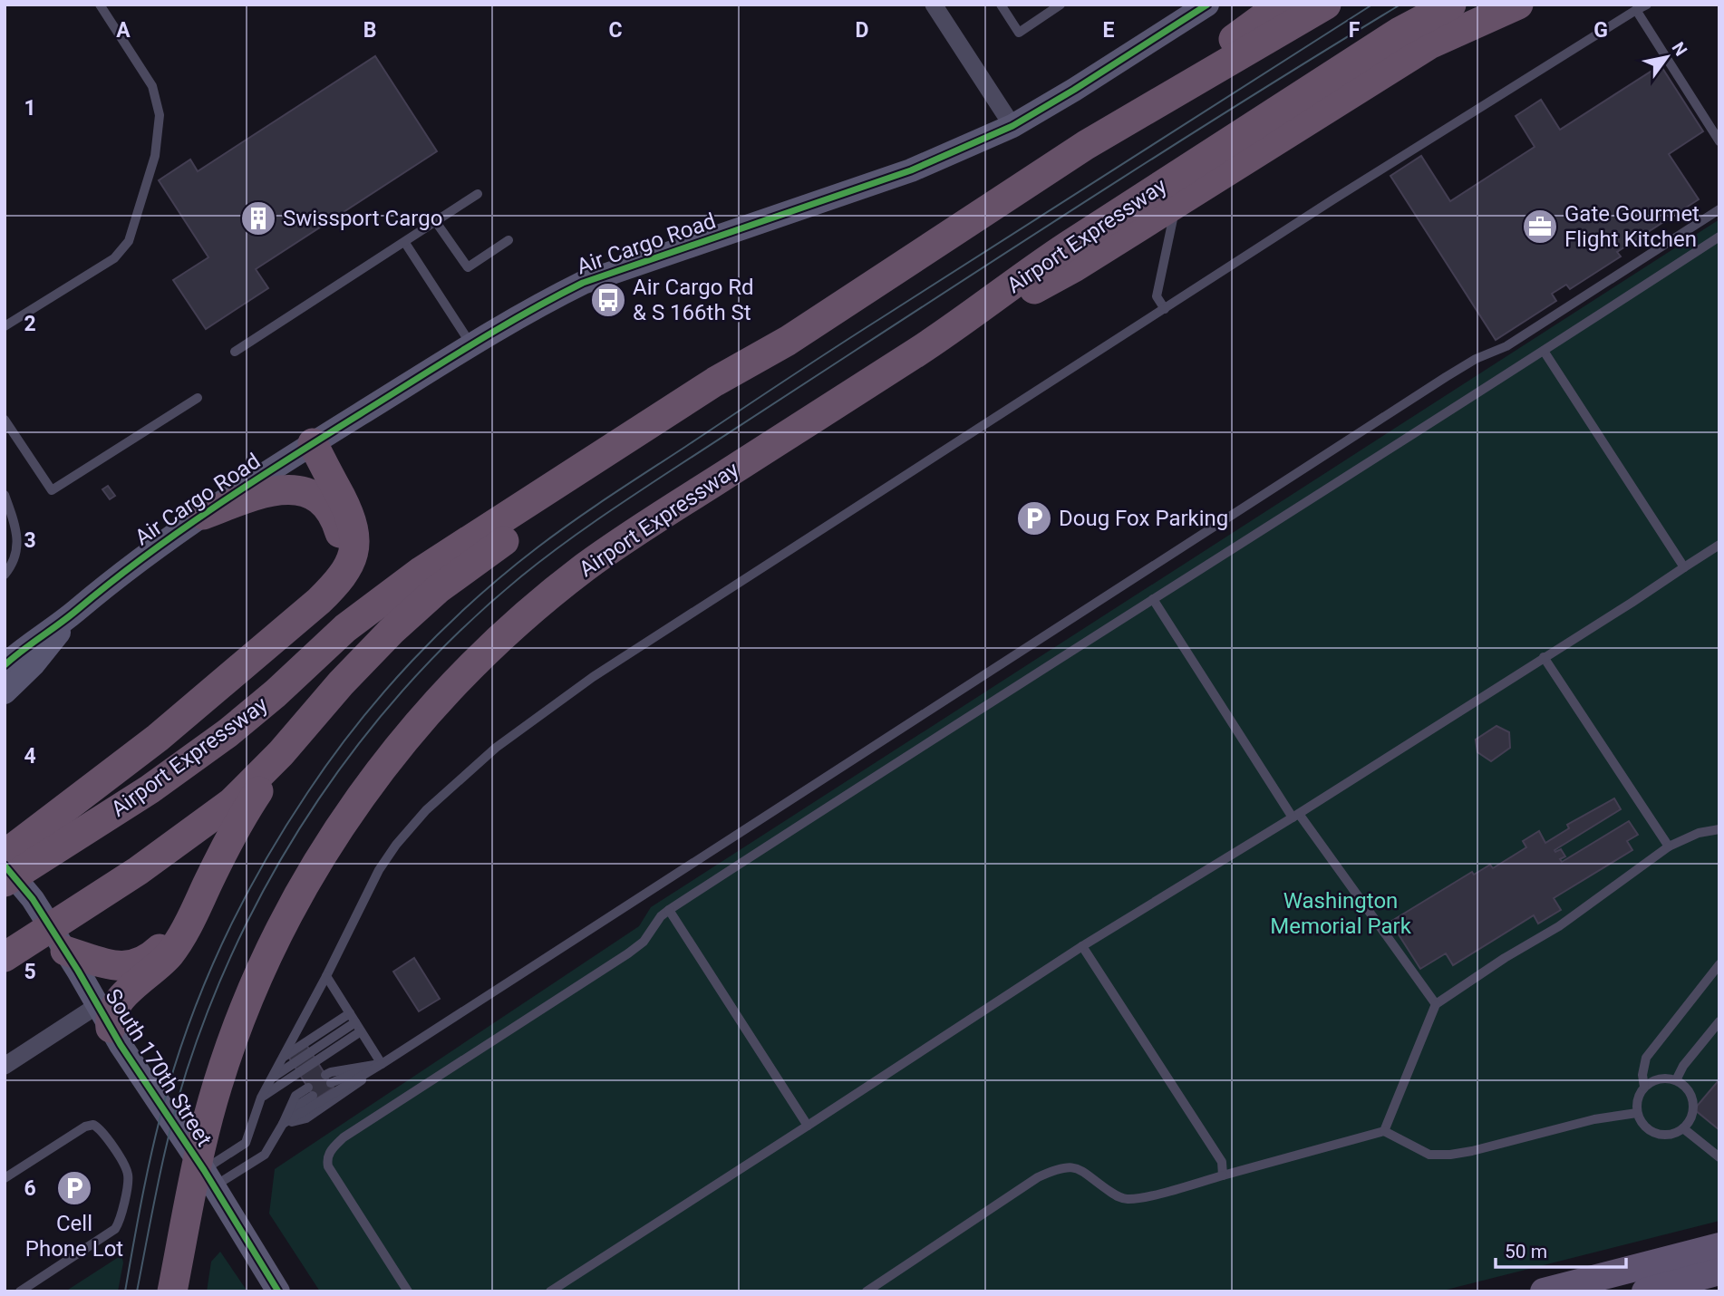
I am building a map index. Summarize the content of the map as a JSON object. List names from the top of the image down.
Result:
{
  "streets": {
    "highway": ["Airport Expressway"],
    "street": ["Air Cargo Road", "South 170th Street"]
  },
  "crossings": [
    ["Airport Expressway", "South 170th Street"]
  ],
  "parks": ["Washington Memorial Park"],
  "places": {
    "building": ["Swissport Cargo"],
    "office": ["Gate Gourmet Flight Kitchen"],
    "bus stop": ["Air Cargo Rd & S 166th St"],
    "parking": ["Doug Fox Parking", "Cell Phone Lot"]
  },
  "scale_bar": "50 m",
  "north": "top right",
  "grid": {
    "columns": [
      "A",
      "B",
      "C",
      "D",
      "E",
      "F",
      "G"
    ],
    "rows": [
      "1",
      "2",
      "3",
      "4",
      "5",
      "6"
    ]
  }
}
